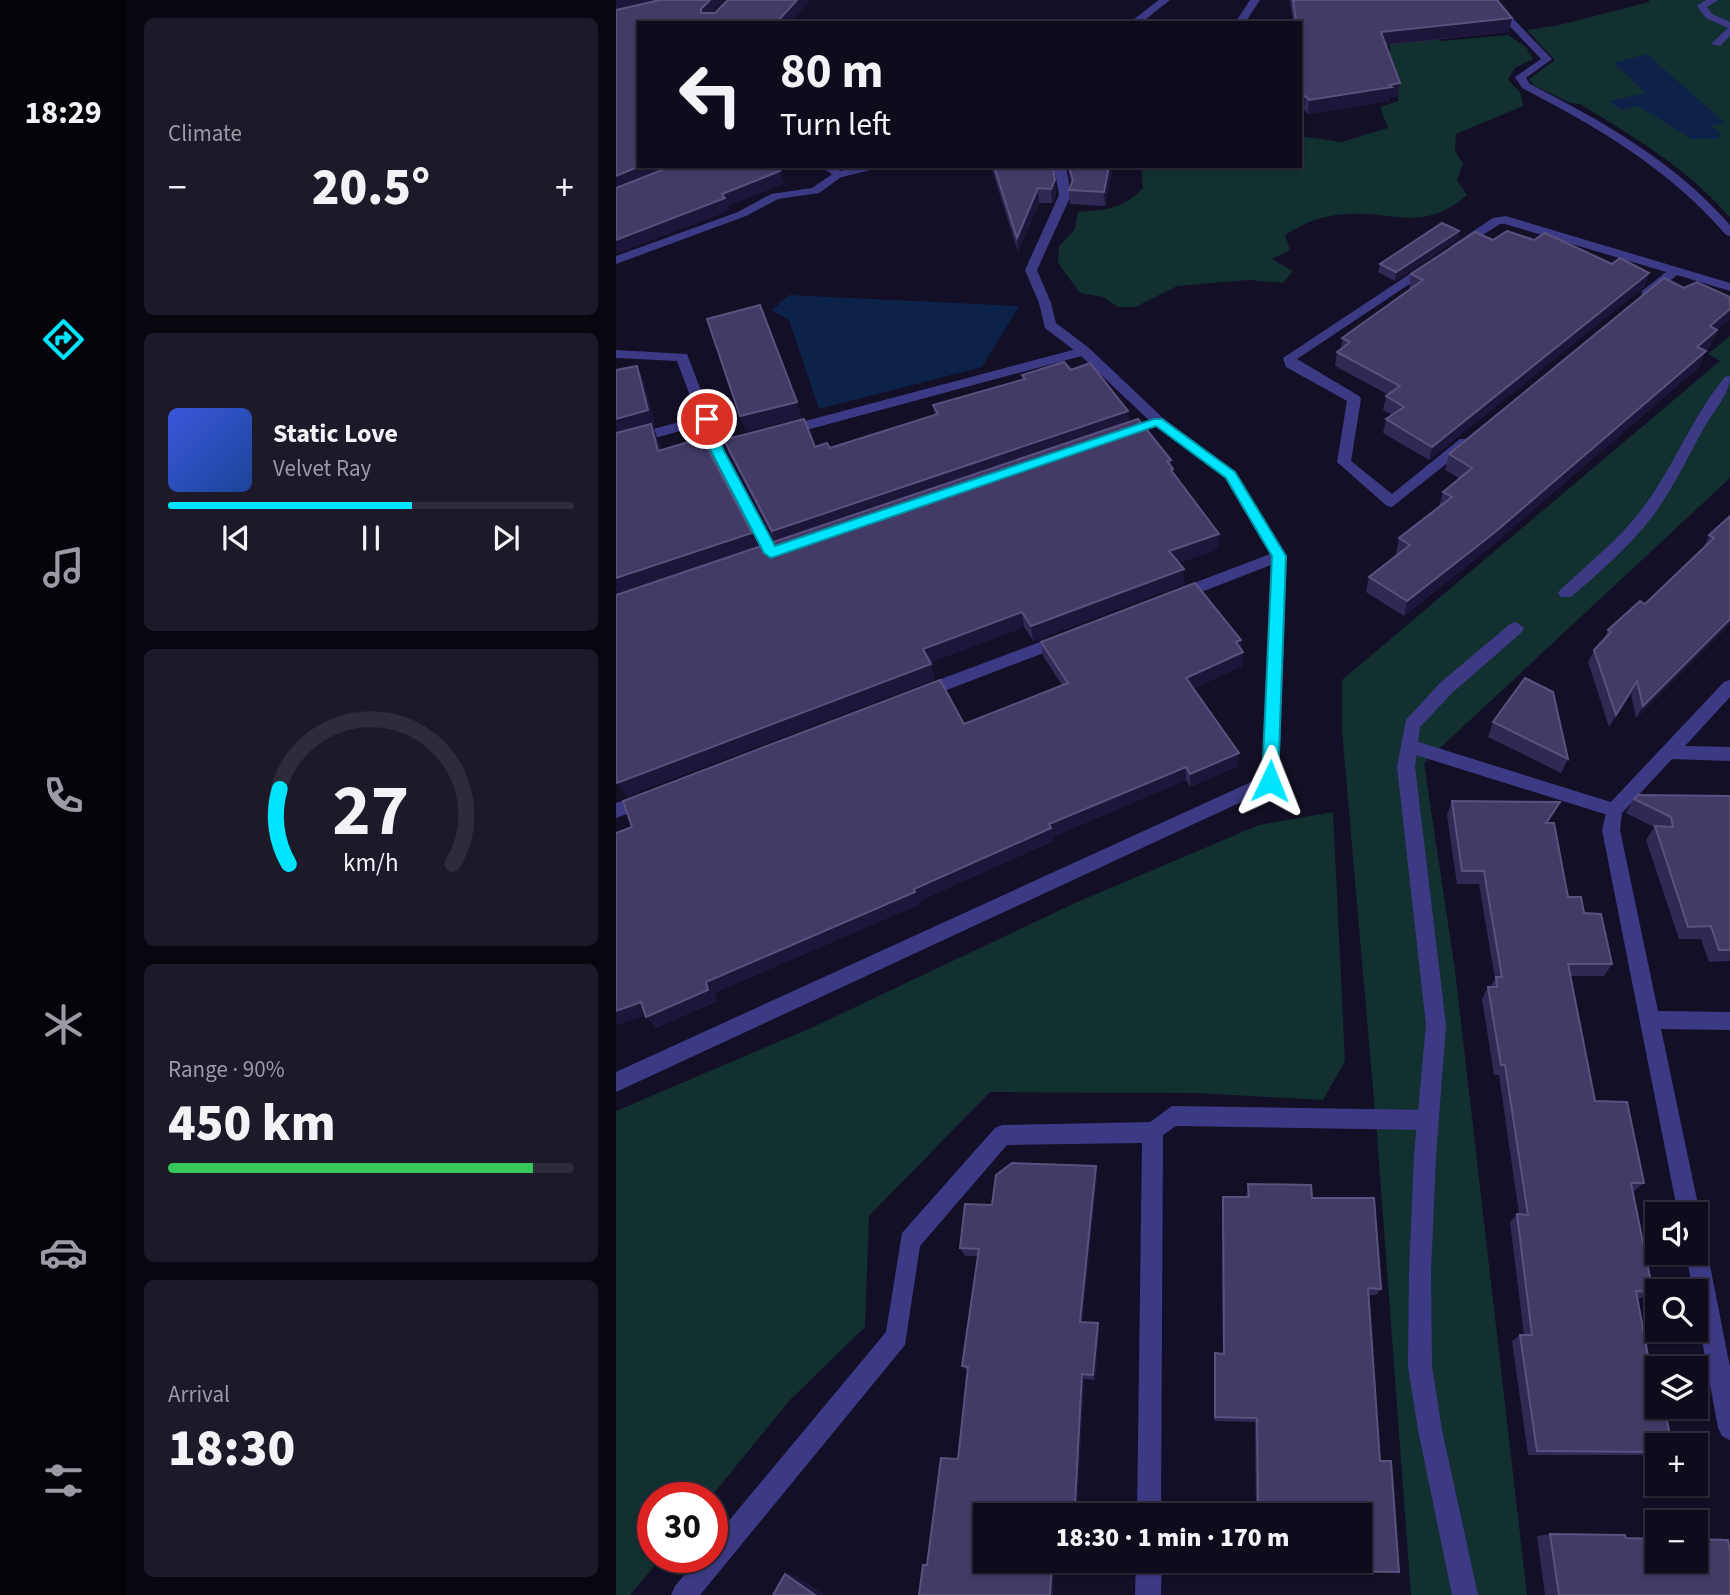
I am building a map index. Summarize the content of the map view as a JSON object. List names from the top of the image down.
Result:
{
  "page": {
    "tabs": "18:29",
    "tile": [
      "Climate",
      ["Range · 90%", "450 km"],
      ["Arrival", "18:30"]
    ],
    "turn": ["80 m", "Turn left"],
    "heat": ["−", "20.5°", "+"],
    "song": ["Static Love", "Velvet Ray"],
    "map_buttons": ["+", "−"],
    "limit": "30",
    "trip": "18:30 · 1 min · 170 m",
    "gauge": ["27", "km/h"]
  }
}
